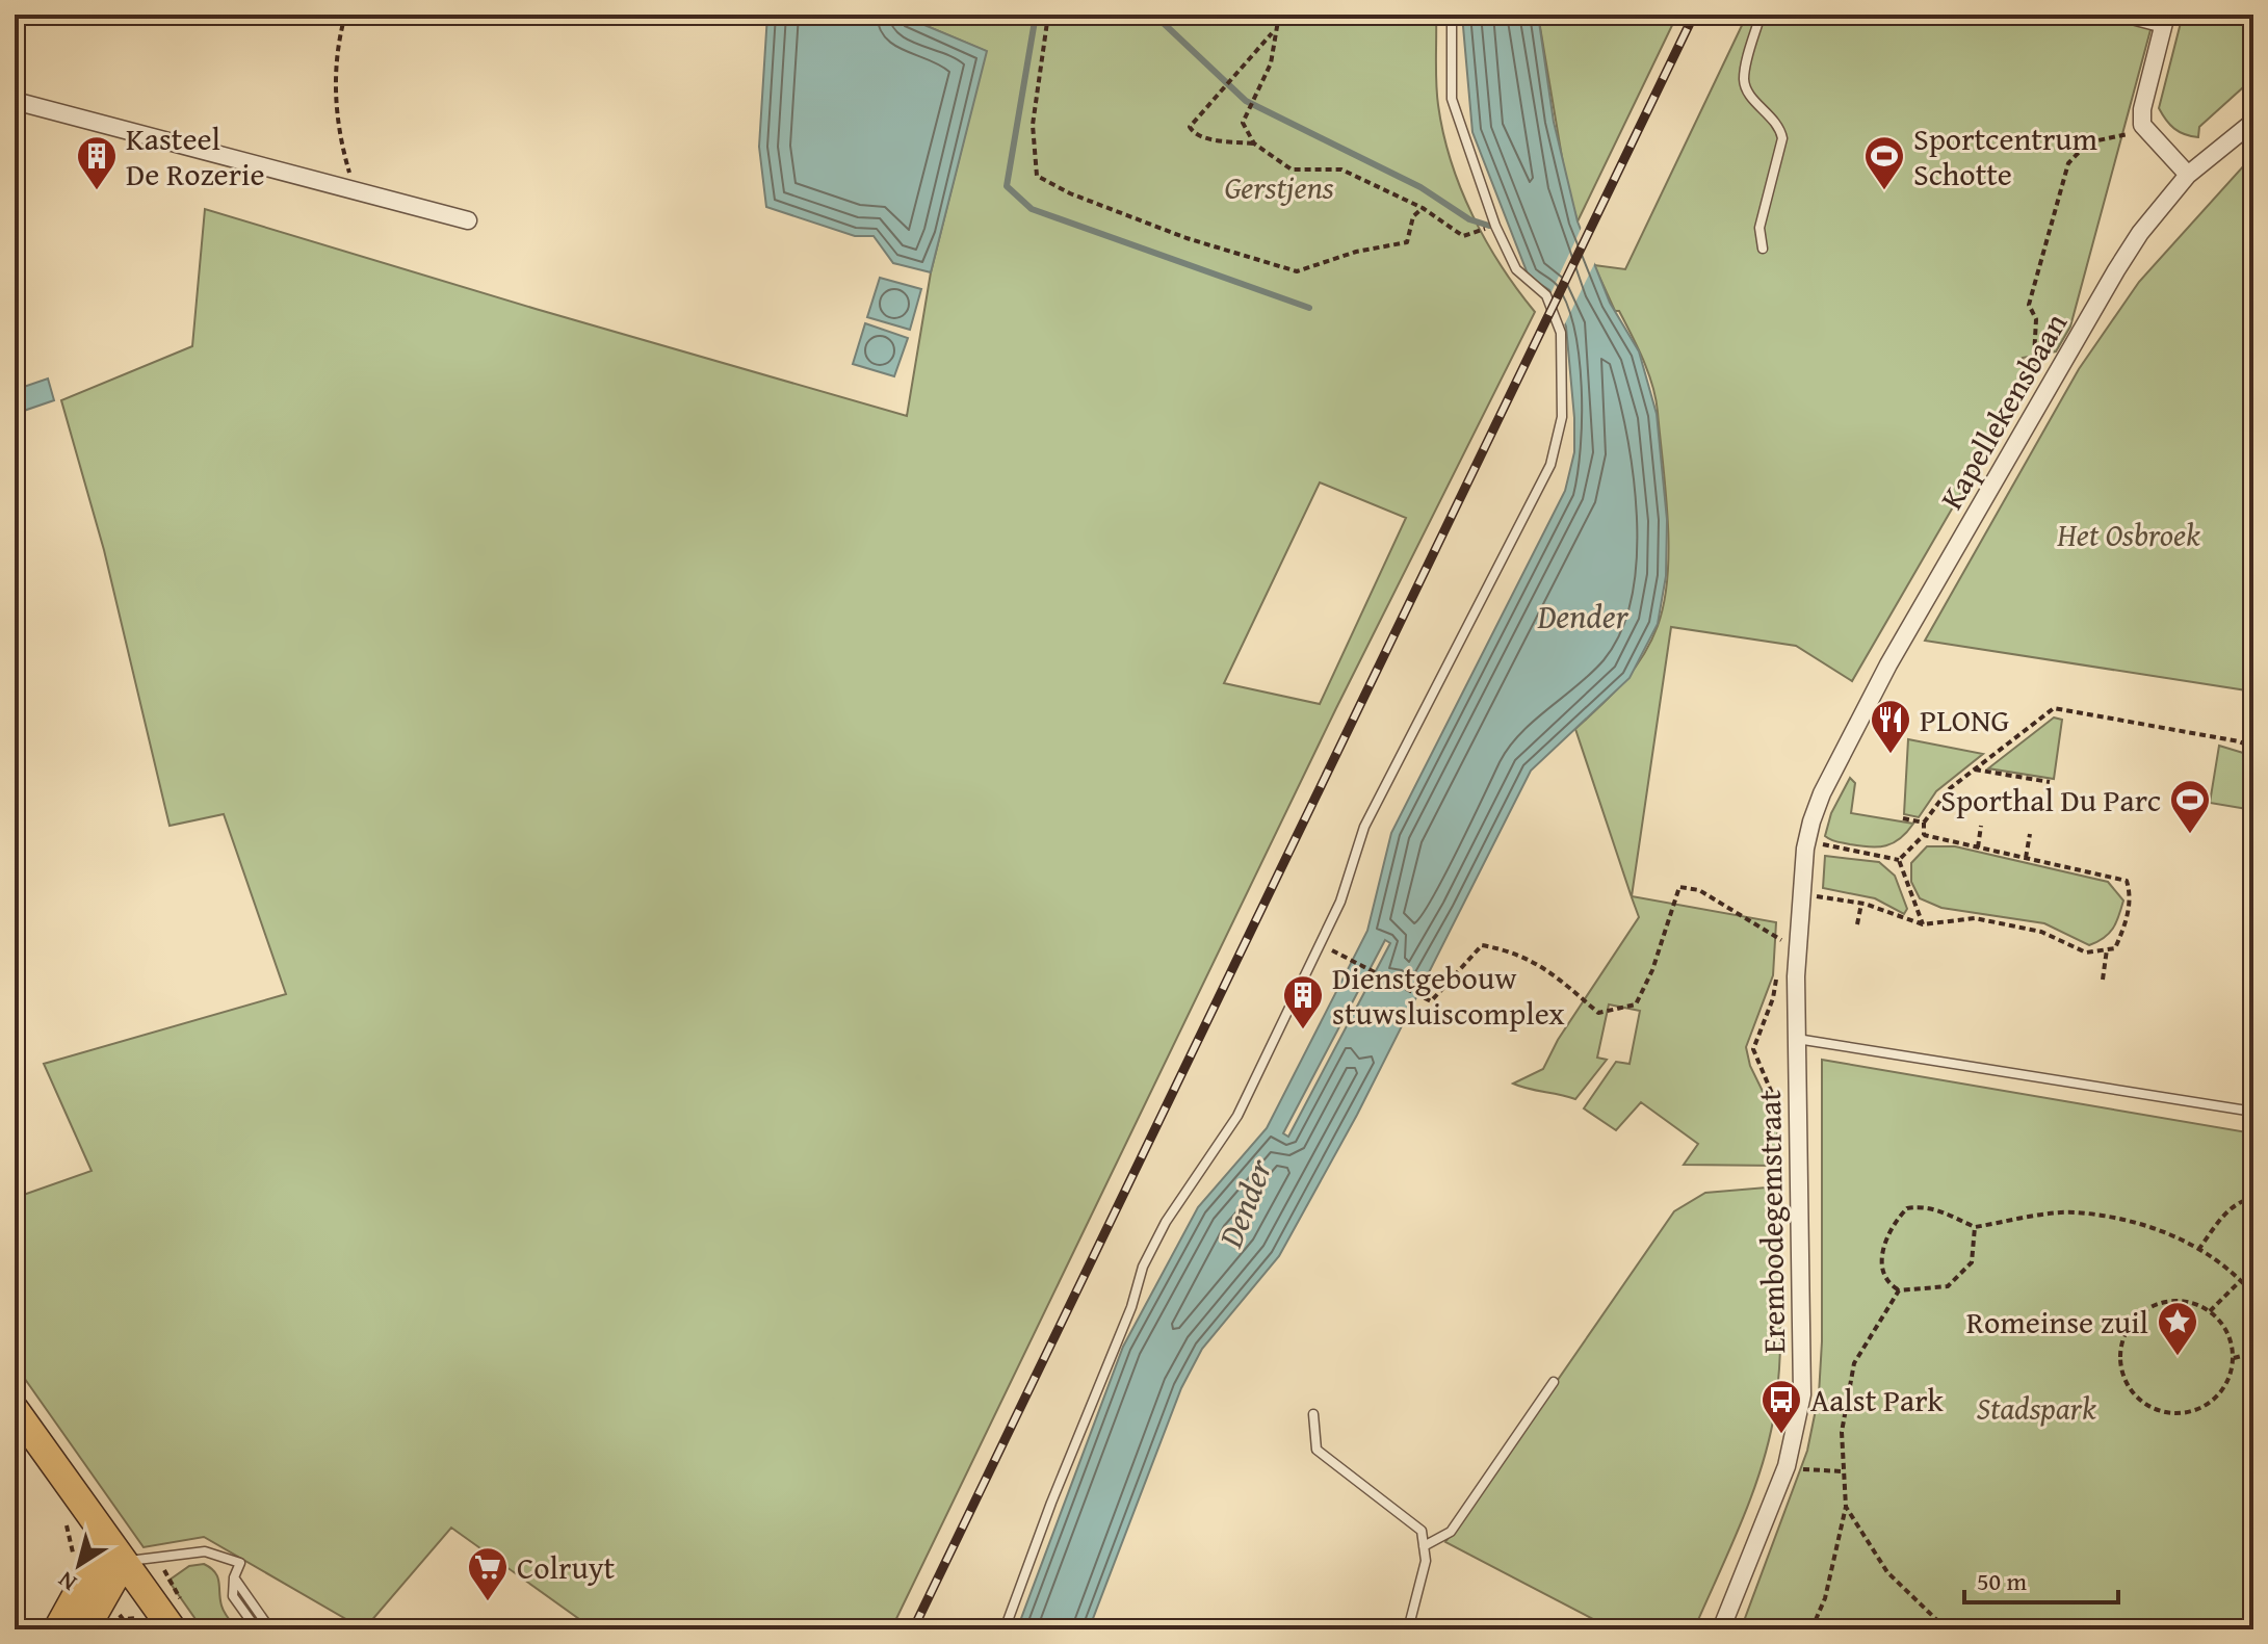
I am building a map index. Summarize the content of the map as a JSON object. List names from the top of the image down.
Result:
{
  "streets": {
    "street": ["Kapellekensbaan", "Erembodegemstraat"]
  },
  "crossings": [
    ["Kapellekensbaan", "Erembodegemstraat"]
  ],
  "water": ["Dender"],
  "parks": ["Gerstjens", "Het Osbroek", "Stadspark"],
  "places": {
    "building": ["Kasteel De Rozerie", "Dienstgebouw stuwsluiscomplex"],
    "sports": ["Sportcentrum Schotte", "Sporthal Du Parc"],
    "restaurant": ["PLONG"],
    "place": ["Romeinse zuil"],
    "bus stop": ["Aalst Park"],
    "supermarket": ["Colruyt"]
  },
  "scale_bar": "50 m",
  "north": "bottom left"
}
